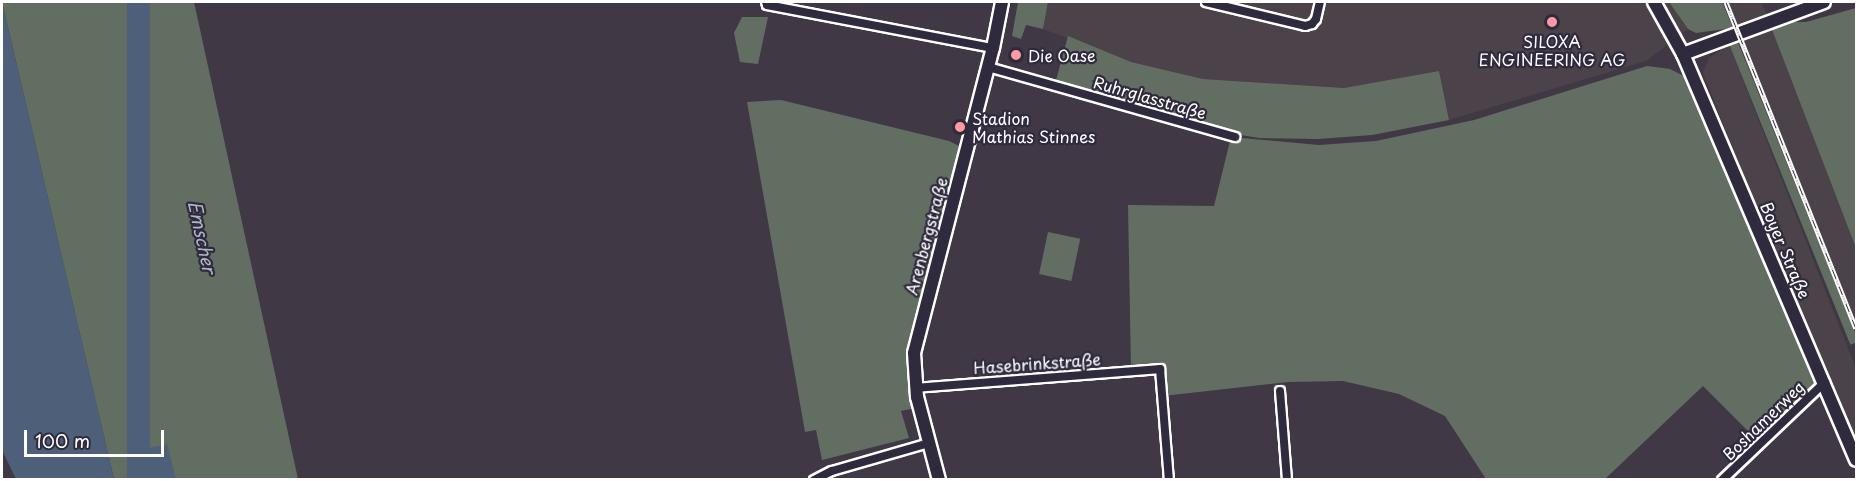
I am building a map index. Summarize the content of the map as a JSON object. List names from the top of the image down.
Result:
{
  "streets": {
    "street": [
      "Ruhrglasstraße",
      "Arenbergstraße",
      "Boyer Straße",
      "Hasebrinkstraße",
      "Boshamerweg"
    ]
  },
  "crossings": [
    ["Ruhrglasstraße", "Arenbergstraße"],
    ["Arenbergstraße", "Hasebrinkstraße"],
    ["Boyer Straße", "Boshamerweg"]
  ],
  "water": ["Emscher"],
  "places": ["SILOXA ENGINEERING AG", "Die Oase", "Stadion Mathias Stinnes"],
  "scale_bar": "100 m"
}
